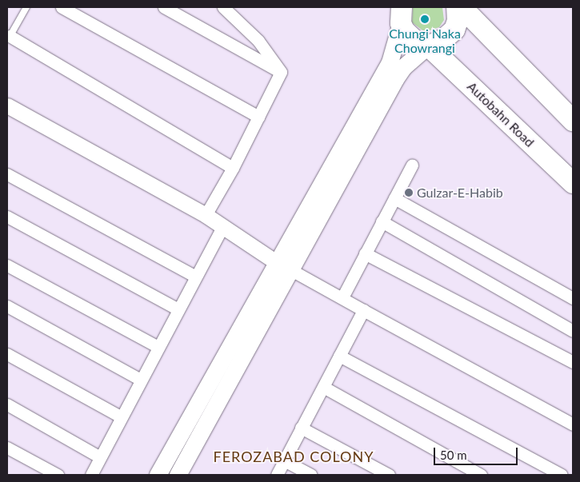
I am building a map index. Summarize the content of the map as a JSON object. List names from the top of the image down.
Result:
{
  "streets": {
    "highway": ["Autobahn Road"]
  },
  "districts": ["FEROZABAD COLONY"],
  "places": ["Chungi Naka Chowrangi", "Gulzar-E-Habib"],
  "scale_bar": "50 m"
}
